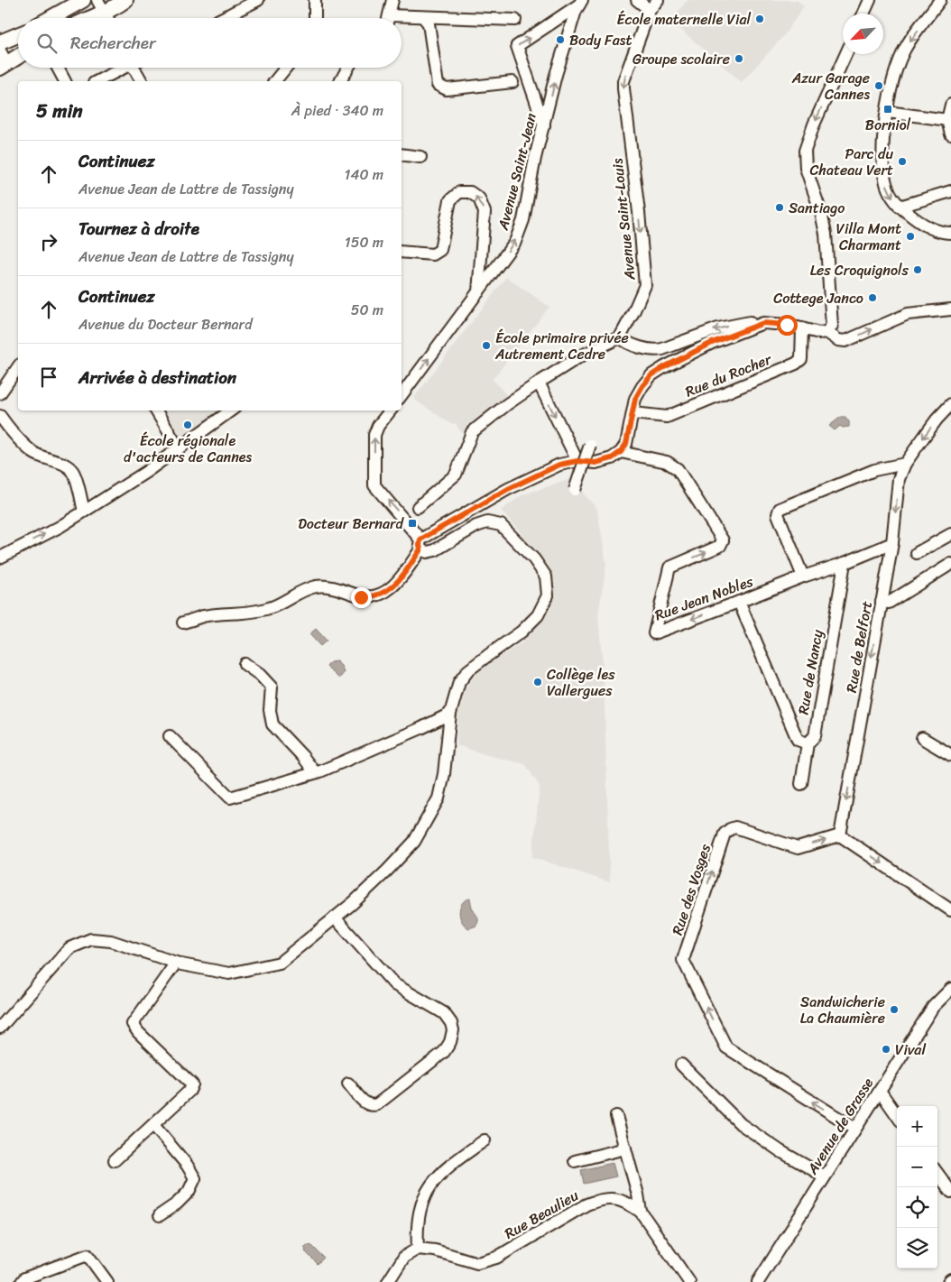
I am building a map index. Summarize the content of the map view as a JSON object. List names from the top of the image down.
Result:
{
  "streets": {
    "street": [
      "Avenue Saint-Jean",
      "Avenue Saint-Louis",
      "Rue du Rocher",
      "Rue Jean Nobles",
      "Rue de Belfort",
      "Rue de Nancy",
      "Rue des Vosges",
      "Avenue de Grasse",
      "Rue Beaulieu"
    ]
  },
  "crossings": [
    ["Rue Jean Nobles", "Rue de Belfort"],
    ["Rue Jean Nobles", "Rue de Nancy"],
    ["Rue de Belfort", "Rue des Vosges"],
    ["Rue des Vosges", "Avenue de Grasse"]
  ],
  "one_way": ["Avenue Saint-Jean", "Avenue Saint-Louis", "Rue de Belfort"],
  "places": {
    "other": [
      "École maternelle Vial",
      "Body Fast",
      "Groupe scolaire",
      "Azur Garage Cannes",
      "Parc du Chateau Vert",
      "Santiago",
      "Villa Mont Charmant",
      "Les Croquignols",
      "Cottege Janco",
      "École primaire privée Autrement Cedre",
      "École régionale d'acteurs de Cannes",
      "Collège les Vallergues",
      "Sandwicherie La Chaumière",
      "Vival"
    ],
    "transit": ["Borniol", "Docteur Bernard"]
  },
  "north": "bottom left",
  "page": {
    "search": "Rechercher",
    "heading": ["5 min", "À pied · 340 m"],
    "list": [
      ["Continuez", "Avenue Jean de Lattre de Tassigny", "140 m"],
      ["Tournez à droite", "Avenue Jean de Lattre de Tassigny", "150 m"],
      ["Continuez", "Avenue du Docteur Bernard", "50 m"],
      "Arrivée à destination"
    ],
    "map_buttons": ["+", "−"]
  }
}
